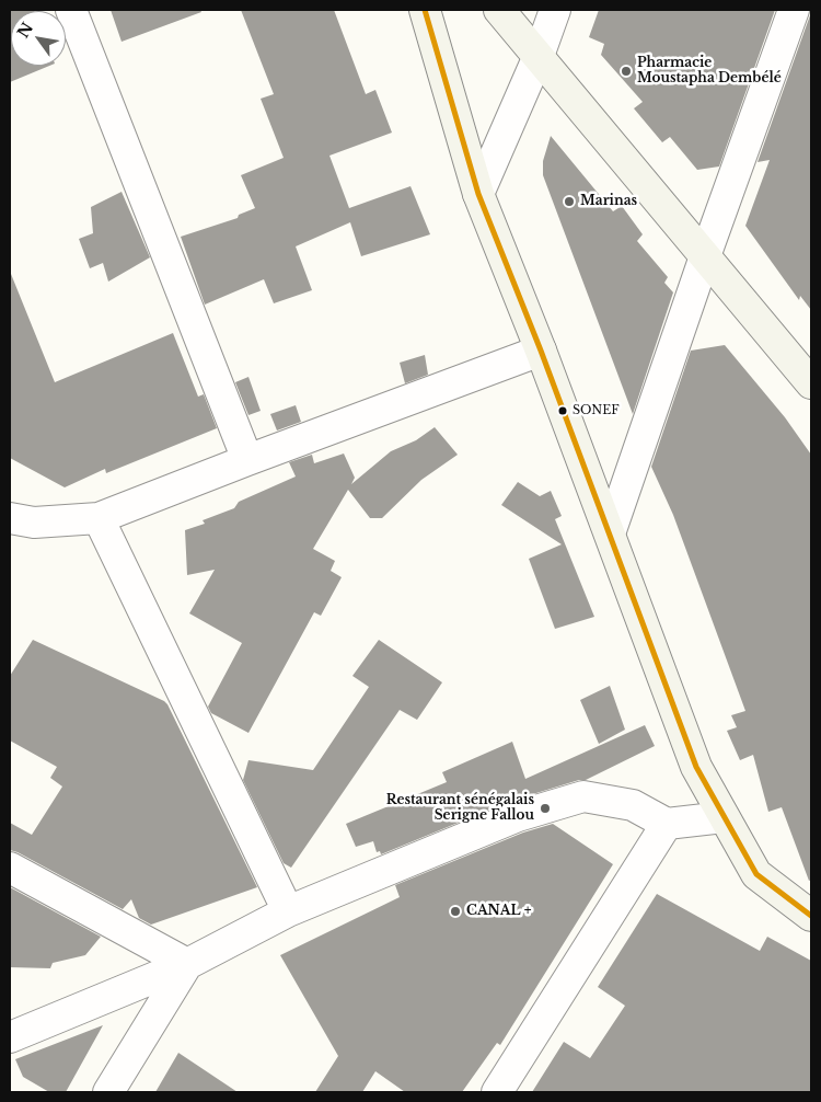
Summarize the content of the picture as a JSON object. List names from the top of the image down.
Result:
{
  "places": [
    "Pharmacie Moustapha Dembélé",
    "Marinas",
    "SONEF",
    "Restaurant sénégalais Serigne Fallou",
    "CANAL +"
  ],
  "north": "top left"
}
